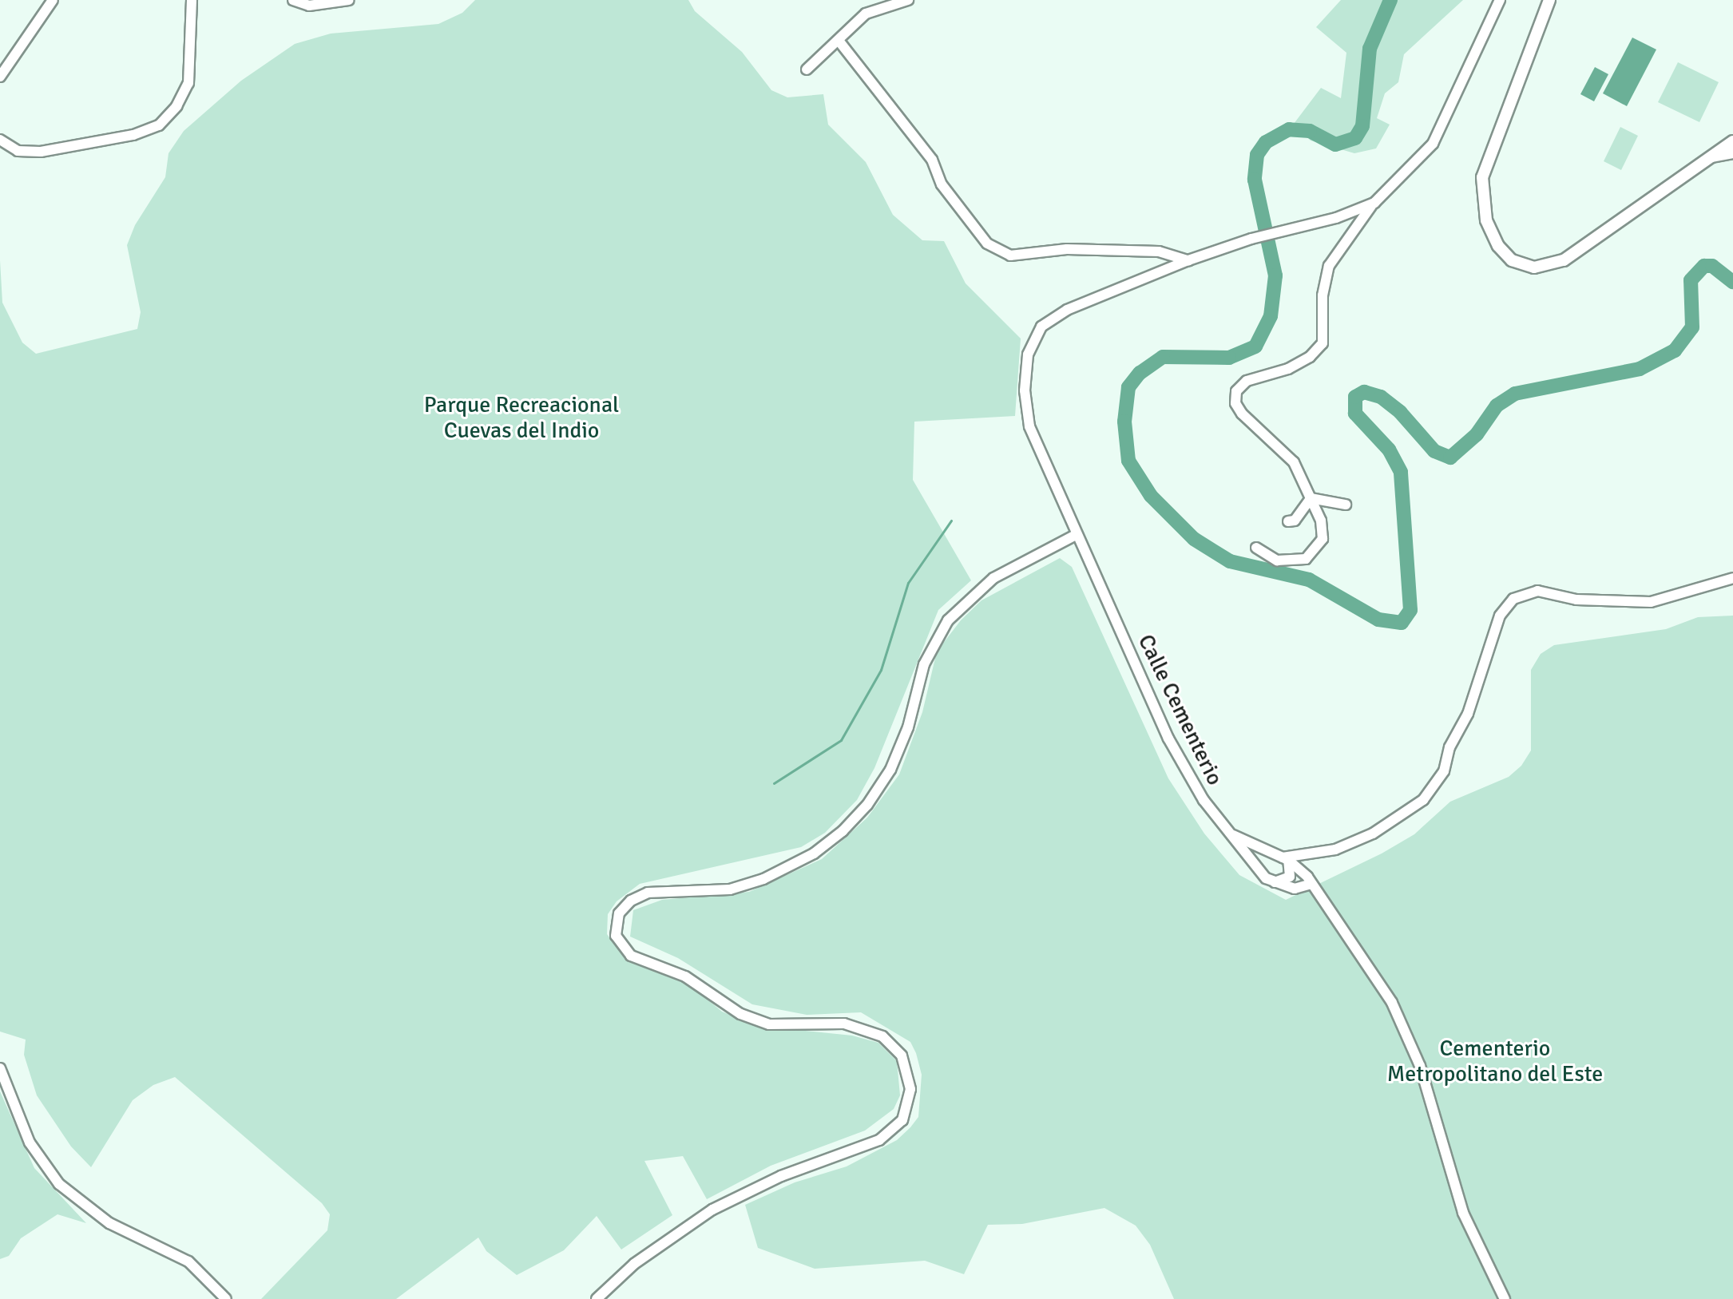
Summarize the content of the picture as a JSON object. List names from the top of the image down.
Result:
{
  "streets": {
    "street": ["Calle Cementerio"]
  },
  "parks": ["Parque Recreacional Cuevas del Indio", "Cementerio Metropolitano del Este"]
}
